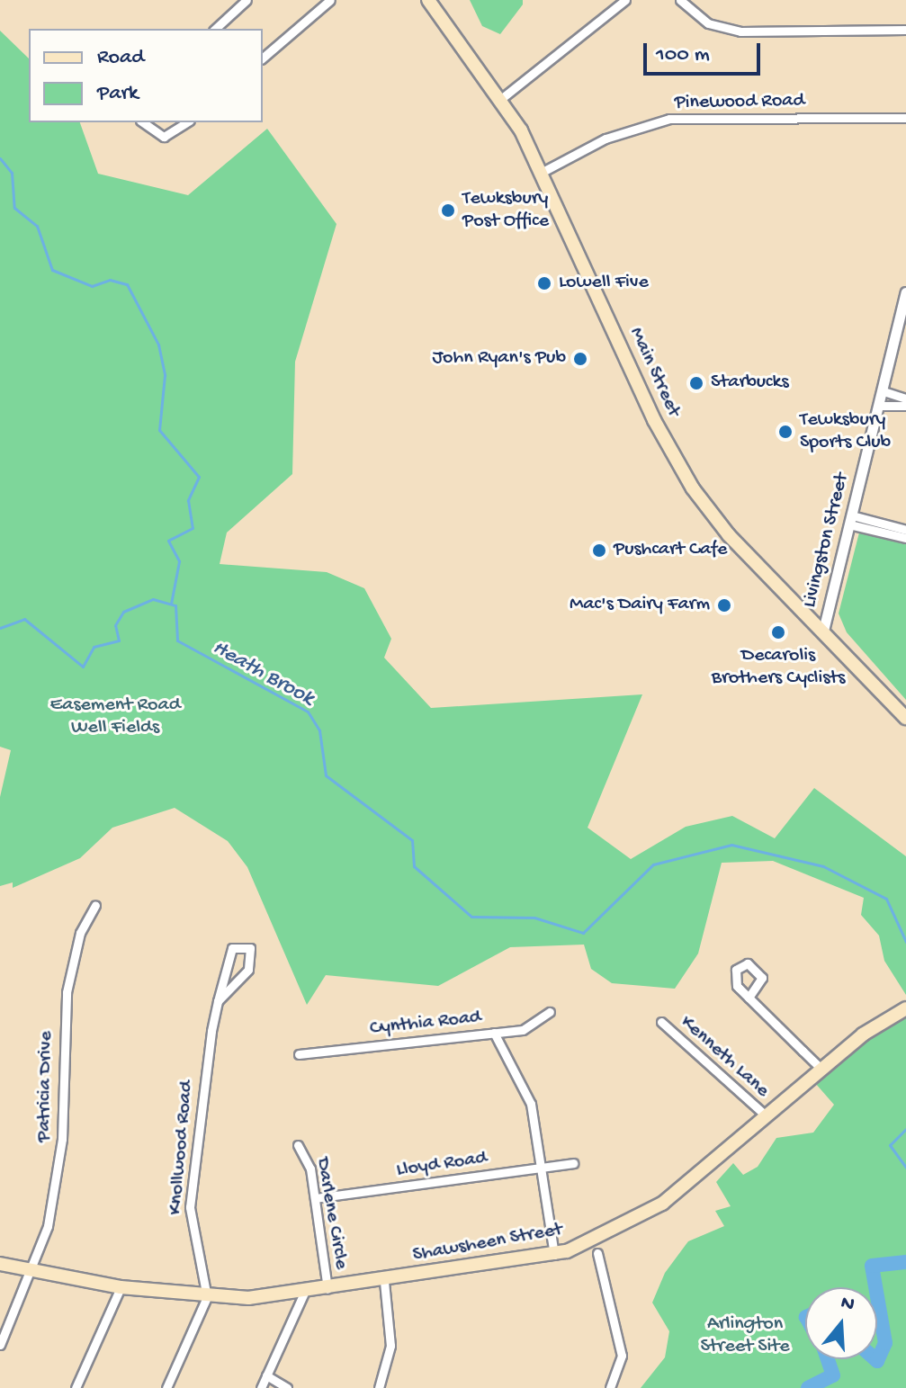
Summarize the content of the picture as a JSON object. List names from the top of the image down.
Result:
{
  "streets": {
    "main road": ["Main Street", "Shawsheen Street"],
    "street": [
      "Pinewood Road",
      "Livingston Street",
      "Cynthia Road",
      "Kenneth Lane",
      "Patricia Drive",
      "Knollwood Road",
      "Lloyd Road",
      "Darlene Circle"
    ]
  },
  "crossings": [
    ["Pinewood Road", "Main Street"],
    ["Main Street", "Livingston Street"],
    ["Kenneth Lane", "Shawsheen Street"],
    ["Patricia Drive", "Shawsheen Street"],
    ["Knollwood Road", "Shawsheen Street"],
    ["Lloyd Road", "Darlene Circle"],
    ["Darlene Circle", "Shawsheen Street"]
  ],
  "water": ["Heath Brook"],
  "parks": ["Easement Road Well Fields", "Arlington Street Site"],
  "places": [
    "Tewksbury Post Office",
    "Lowell Five",
    "John Ryan's Pub",
    "Starbucks",
    "Tewksbury Sports Club",
    "Pushcart Cafe",
    "Mac's Dairy Farm",
    "Decarolis Brothers Cyclists"
  ],
  "legend": ["Road", "Park"],
  "scale_bar": "100 m",
  "north": "top"
}
